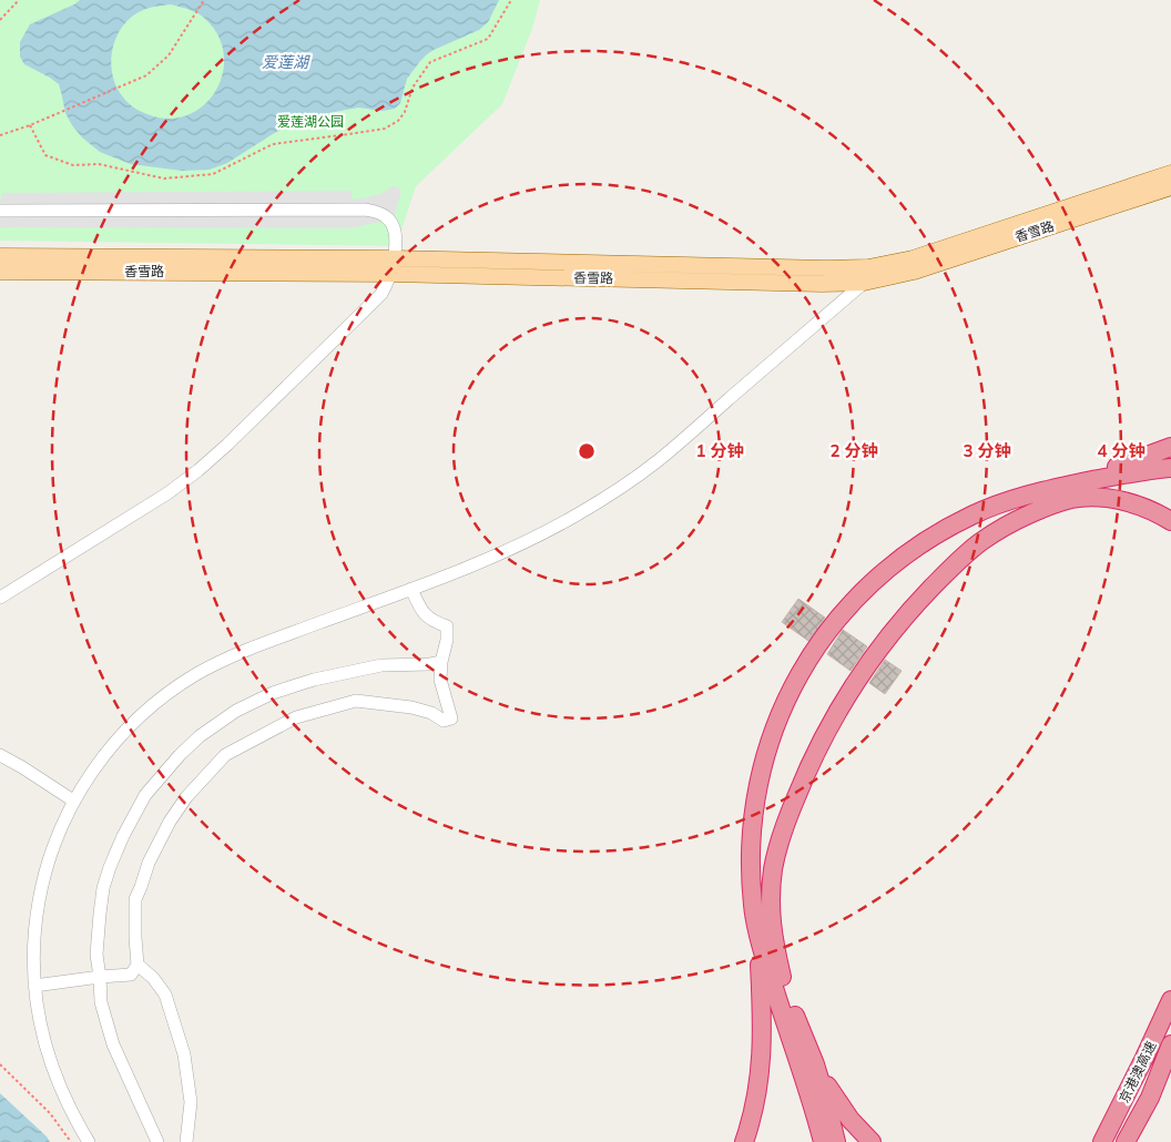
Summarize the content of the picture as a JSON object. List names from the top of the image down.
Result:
{
  "streets": {
    "highway": ["京港澳高速"],
    "main road": ["香雪路"]
  },
  "water": ["爱莲湖"],
  "parks": ["爱莲湖公园"],
  "rings": [
    "1 分钟",
    "2 分钟",
    "3 分钟",
    "4 分钟"
  ]
}
